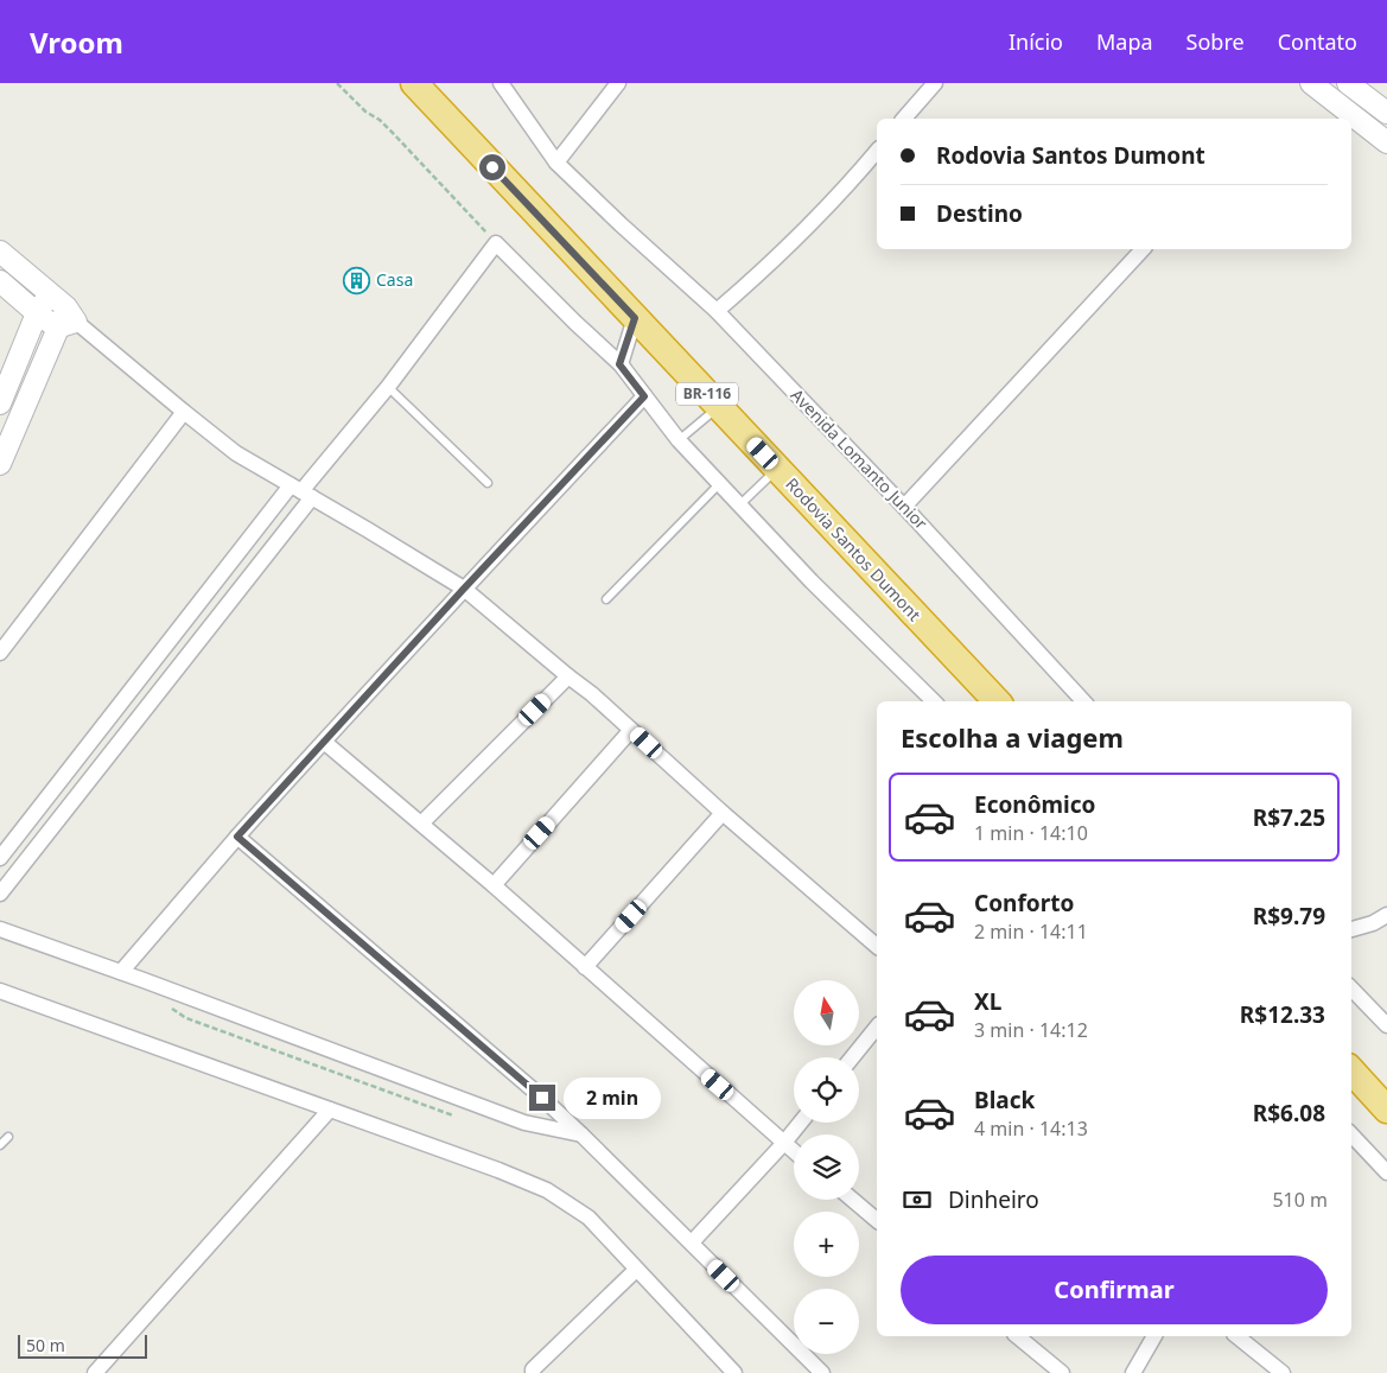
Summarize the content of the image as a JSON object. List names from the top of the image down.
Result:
{
  "streets": {
    "highway": ["BR-116", "Rodovia Santos Dumont"],
    "street": ["Avenida Lomanto Junior"]
  },
  "places": {
    "building": ["Casa"]
  },
  "scale_bar": "50 m",
  "north": "top",
  "page": {
    "header": "Vroom",
    "nav": [
      "Início",
      "Mapa",
      "Sobre",
      "Contato"
    ],
    "banner": ["Rodovia Santos Dumont", "Destino"],
    "heading": "Escolha a viagem",
    "list": [
      {
        "name": "Econômico",
        "note": "1 min · 14:10",
        "value": "R$7.25"
      },
      {
        "name": "Conforto",
        "note": "2 min · 14:11",
        "value": "R$9.79"
      },
      {
        "name": "XL",
        "note": "3 min · 14:12",
        "value": "R$12.33"
      },
      {
        "name": "Black",
        "note": "4 min · 14:13",
        "value": "R$6.08"
      }
    ],
    "map_buttons": ["+", "−"],
    "bubble": "2 min",
    "pay": ["Dinheiro", "510 m"],
    "buttons": "Confirmar",
    "scale": "50 m"
  }
}
